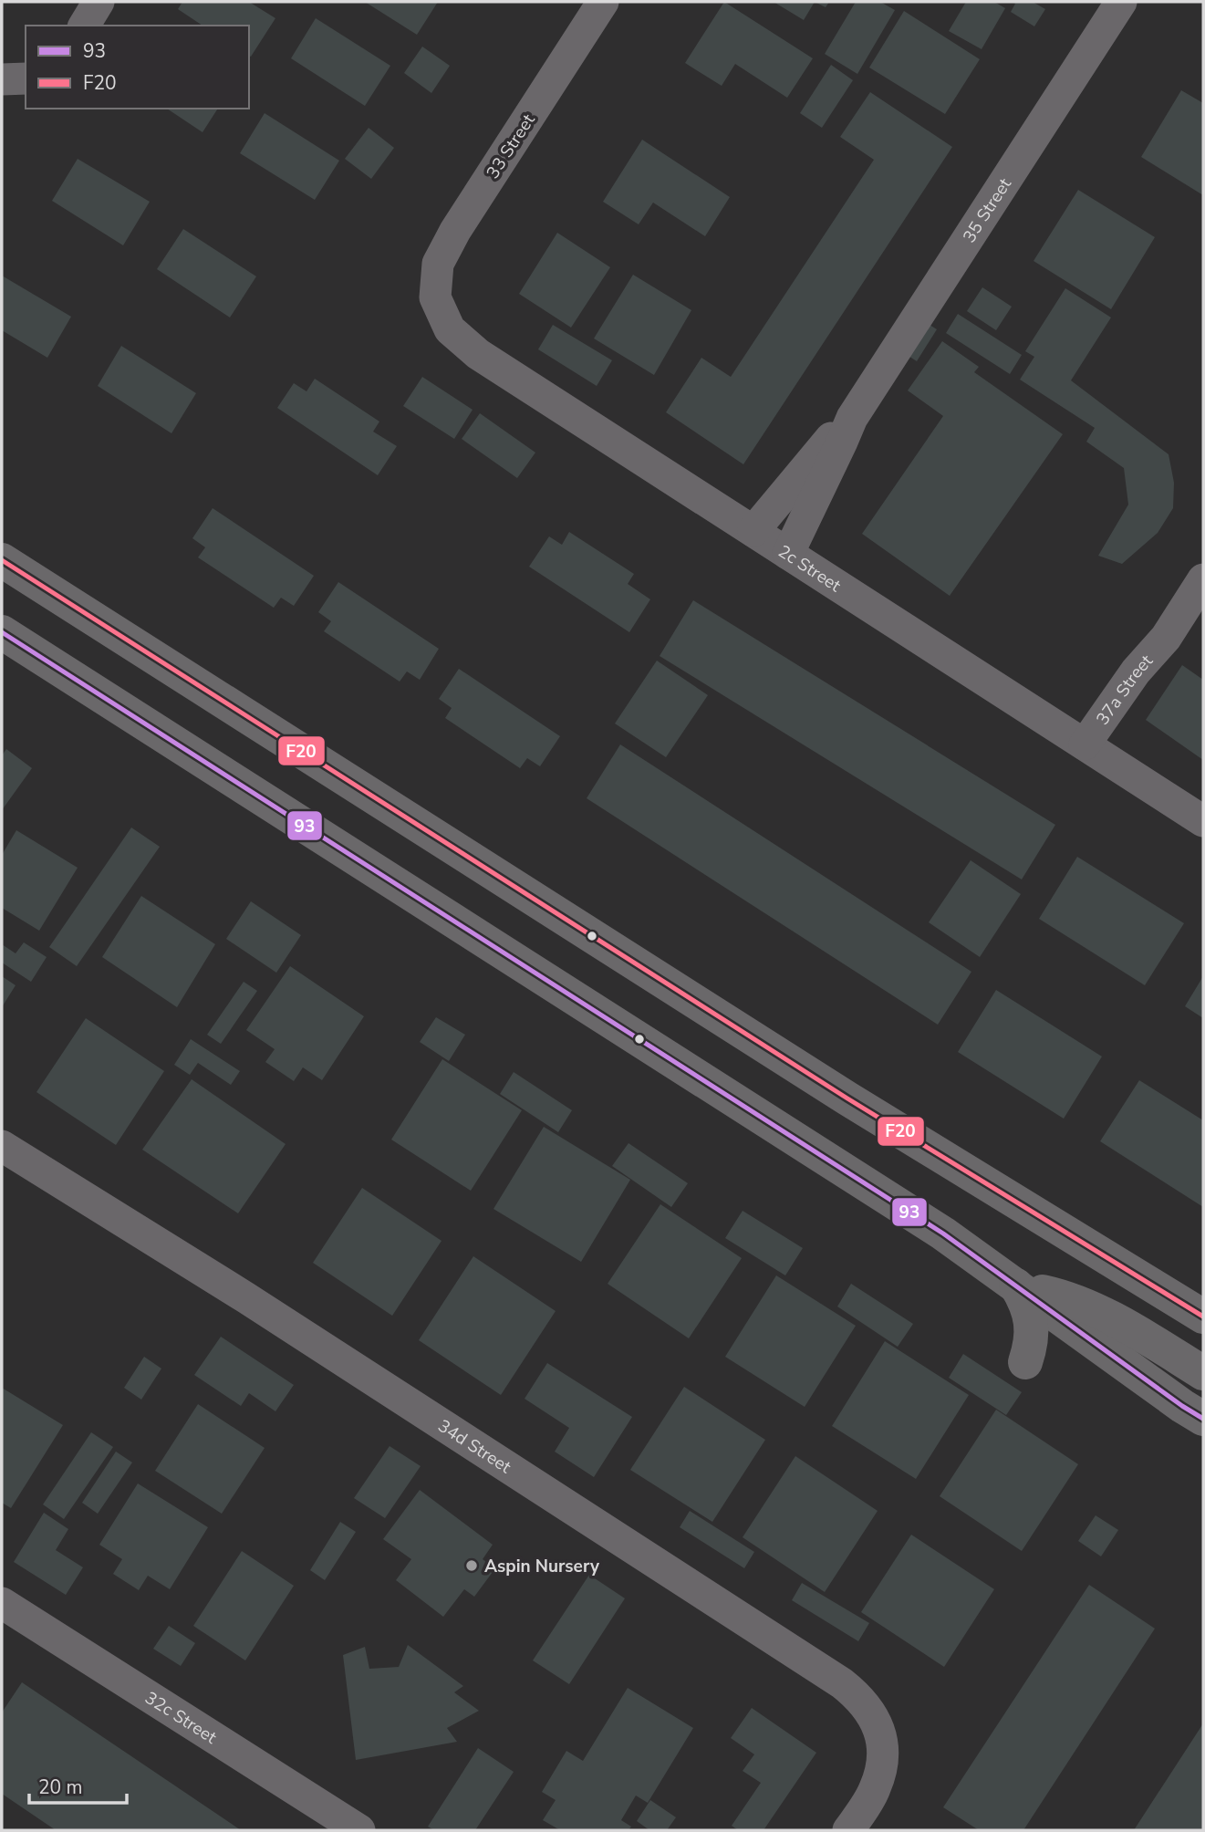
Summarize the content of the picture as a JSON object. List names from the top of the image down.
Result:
{
  "streets": {
    "street": [
      "33 Street",
      "35 Street",
      "2c Street",
      "37a Street",
      "34d Street",
      "32c Street"
    ]
  },
  "crossings": [
    ["33 Street", "2c Street"],
    ["35 Street", "2c Street"],
    ["2c Street", "37a Street"]
  ],
  "places": ["Aspin Nursery"],
  "lines": ["transit line F20", "transit line 93"],
  "legend": ["93", "F20"],
  "scale_bar": "20 m"
}
